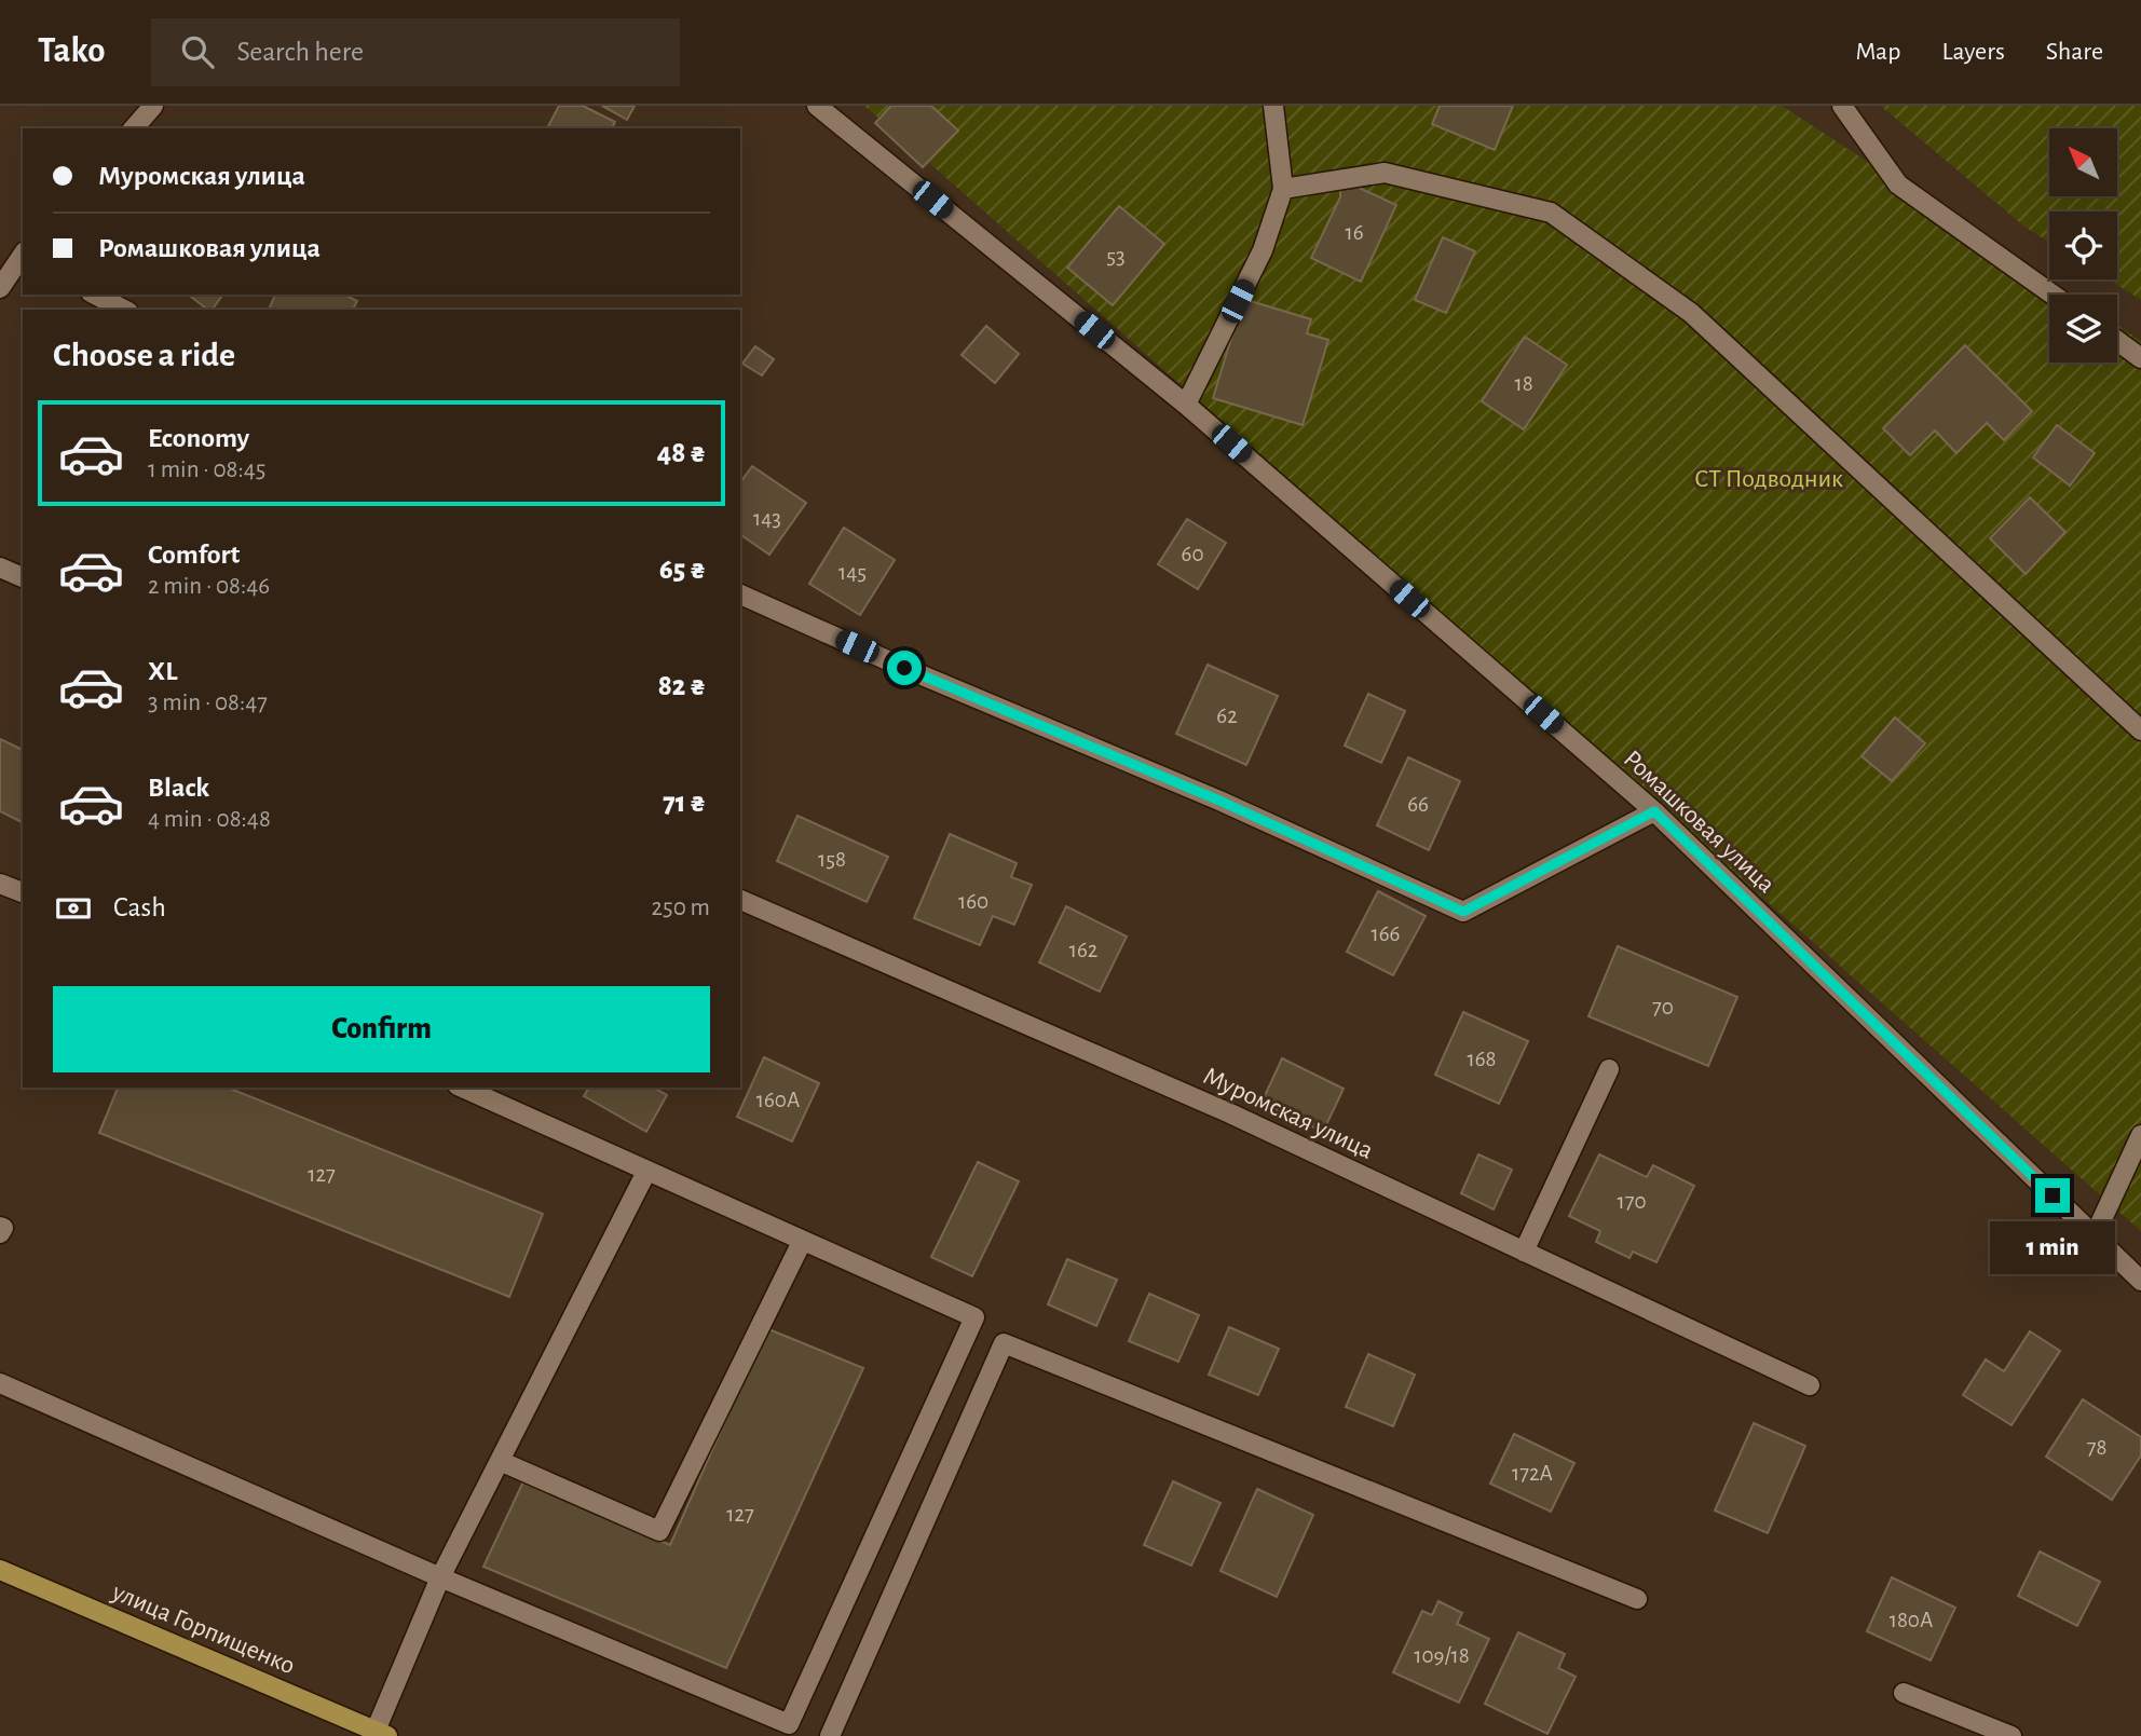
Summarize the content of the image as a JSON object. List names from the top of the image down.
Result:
{
  "streets": {
    "main road": ["улица Горпищенко"],
    "street": ["Ромашковая улица", "Муромская улица"]
  },
  "parks": ["СТ Подводник"],
  "house_numbers": [
    "16",
    "53",
    "18",
    "143",
    "60",
    "145",
    "62",
    "66",
    "158",
    "160",
    "166",
    "162",
    "70",
    "168",
    "160А",
    "127",
    "170",
    "78",
    "172А",
    "127",
    "180А",
    "109/18"
  ],
  "north": "top left",
  "page": {
    "header": "Tako",
    "search": "Search here",
    "nav": ["Map", "Layers", "Share"],
    "banner": ["Муромская улица", "Ромашковая улица"],
    "heading": "Choose a ride",
    "list": [
      {
        "name": "Economy",
        "note": "1 min · 08:45",
        "value": "48 ₴"
      },
      {
        "name": "Comfort",
        "note": "2 min · 08:46",
        "value": "65 ₴"
      },
      {
        "name": "XL",
        "note": "3 min · 08:47",
        "value": "82 ₴"
      },
      {
        "name": "Black",
        "note": "4 min · 08:48",
        "value": "71 ₴"
      }
    ],
    "pay": ["Cash", "250 m"],
    "buttons": "Confirm",
    "bubble": "1 min"
  }
}
